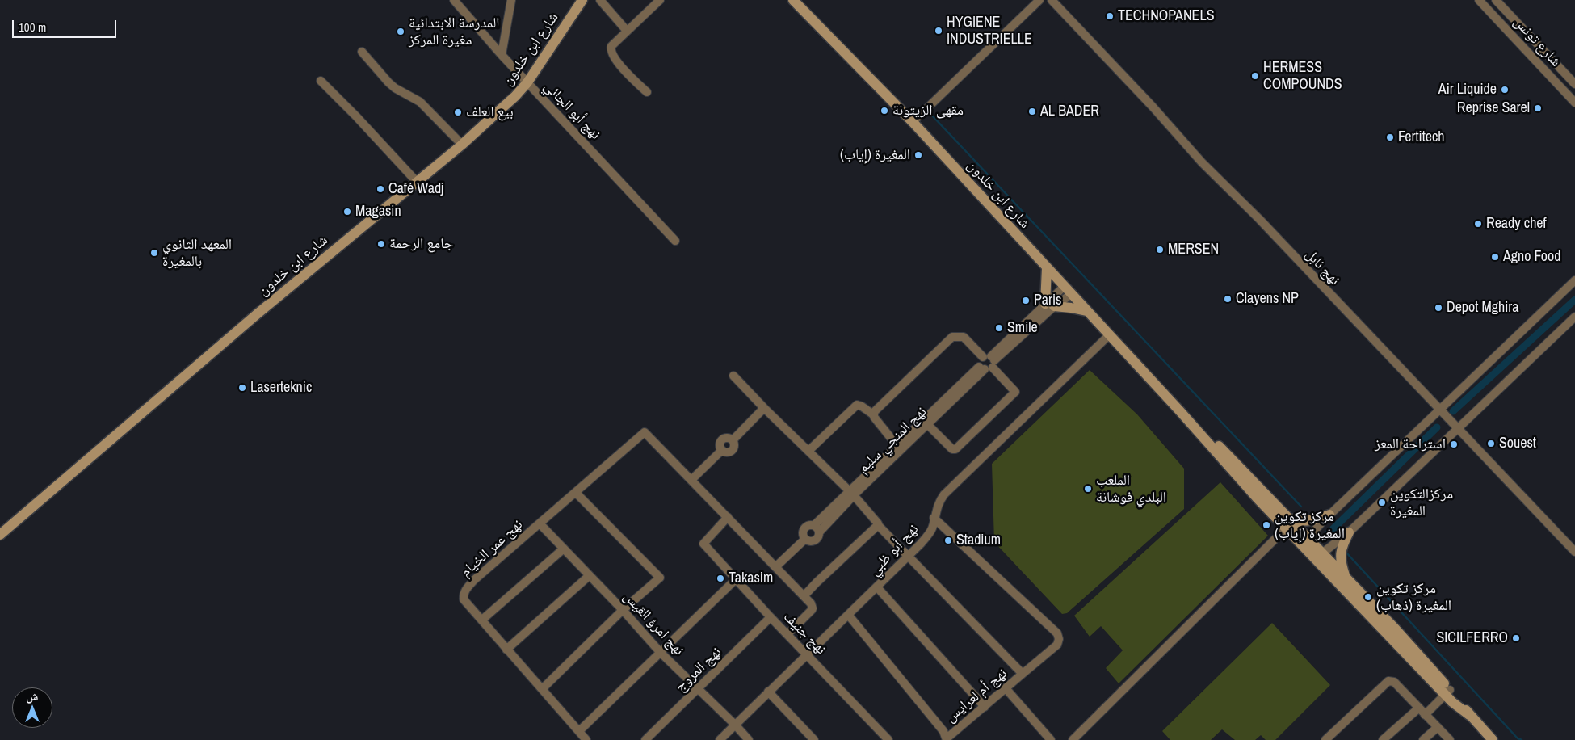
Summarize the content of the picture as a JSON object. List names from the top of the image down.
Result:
{
  "streets": {
    "street": [
      "شارع تونس",
      "شارع ابن خلدون",
      "نهج أبو الجائي",
      "نهج نابل",
      "نهج المنجي سليم",
      "نهج عمر الخيام",
      "نهج أبو ظبي",
      "نهج امرؤ القيس",
      "نهج جنيف",
      "نهج المروج",
      "نهج أم لعرايس"
    ]
  },
  "crossings": [
    ["شارع ابن خلدون", "نهج أبو الجائي"],
    ["شارع ابن خلدون", "نهج المنجي سليم"],
    ["شارع ابن خلدون", "نهج أبو ظبي"],
    ["نهج عمر الخيام", "نهج امرؤ القيس"],
    ["نهج أبو ظبي", "نهج امرؤ القيس"],
    ["نهج أبو ظبي", "نهج جنيف"],
    ["نهج أبو ظبي", "نهج أم لعرايس"],
    ["نهج امرؤ القيس", "نهج المروج"],
    ["نهج جنيف", "نهج المروج"]
  ],
  "places": [
    "TECHNOPANELS",
    "HYGIENE INDUSTRIELLE",
    "المدرسة الابتدائية مغيرة المركز",
    "HERMESS COMPOUNDS",
    "Air Liquide",
    "Reprise Sarel",
    "مقهى الزيتونة",
    "AL BADER",
    "بيع العلف",
    "Fertitech",
    "المغيرة (إياب)",
    "Café Wadj",
    "Magasin",
    "Ready chef",
    "جامع الرحمة",
    "MERSEN",
    "المعهد الثانوي بالمغيرة",
    "Agno Food",
    "Clayens NP",
    "Paris",
    "Depot Mghira",
    "Smile",
    "Laserteknic",
    "Souest",
    "استراحة المعز",
    "الملعب البلدي فوشانة",
    "مركزالتكوين المغيرة",
    "مركز تكوين المغيرة (إياب)",
    "Stadium",
    "Takasim",
    "مركز تكوين المغيرة (ذهاب)",
    "SICILFERRO"
  ],
  "scale_bar": "100 m",
  "north": "top"
}
